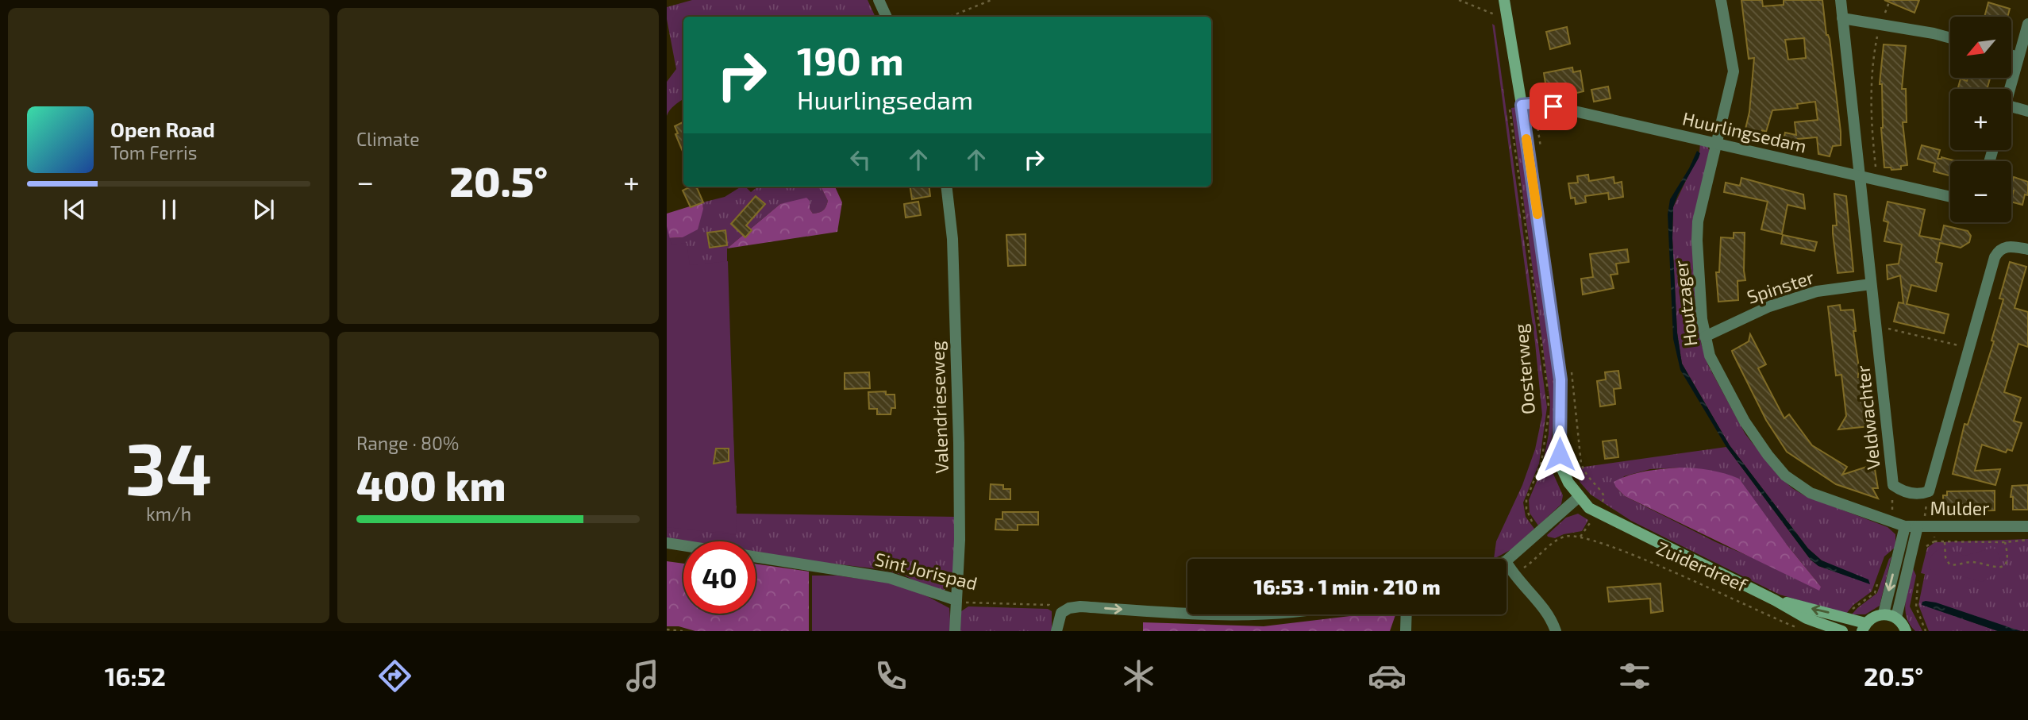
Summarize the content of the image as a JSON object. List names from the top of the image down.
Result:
{
  "streets": {
    "street": [
      "Huurlingsedam",
      "Spinster",
      "Houtzager",
      "Oosterweg",
      "Valendrieseweg",
      "Veldwachter",
      "Mulder",
      "Zuiderdreef",
      "Sint Jorispad"
    ]
  },
  "crossings": [
    ["Huurlingsedam", "Houtzager"],
    ["Huurlingsedam", "Oosterweg"],
    ["Huurlingsedam", "Veldwachter"],
    ["Spinster", "Houtzager"],
    ["Spinster", "Veldwachter"],
    ["Houtzager", "Mulder"],
    ["Oosterweg", "Zuiderdreef"],
    ["Valendrieseweg", "Sint Jorispad"]
  ],
  "north": "bottom left",
  "page": {
    "tile": [
      "Climate",
      ["34", "km/h"],
      ["Range · 80%", "400 km"]
    ],
    "map_buttons": ["+", "−"],
    "turn": ["190 m", "Huurlingsedam"],
    "song": ["Open Road", "Tom Ferris"],
    "heat": ["−", "20.5°", "+"],
    "limit": "40",
    "trip": "16:53 · 1 min · 210 m",
    "tabs": ["16:52", "20.5°"]
  }
}
